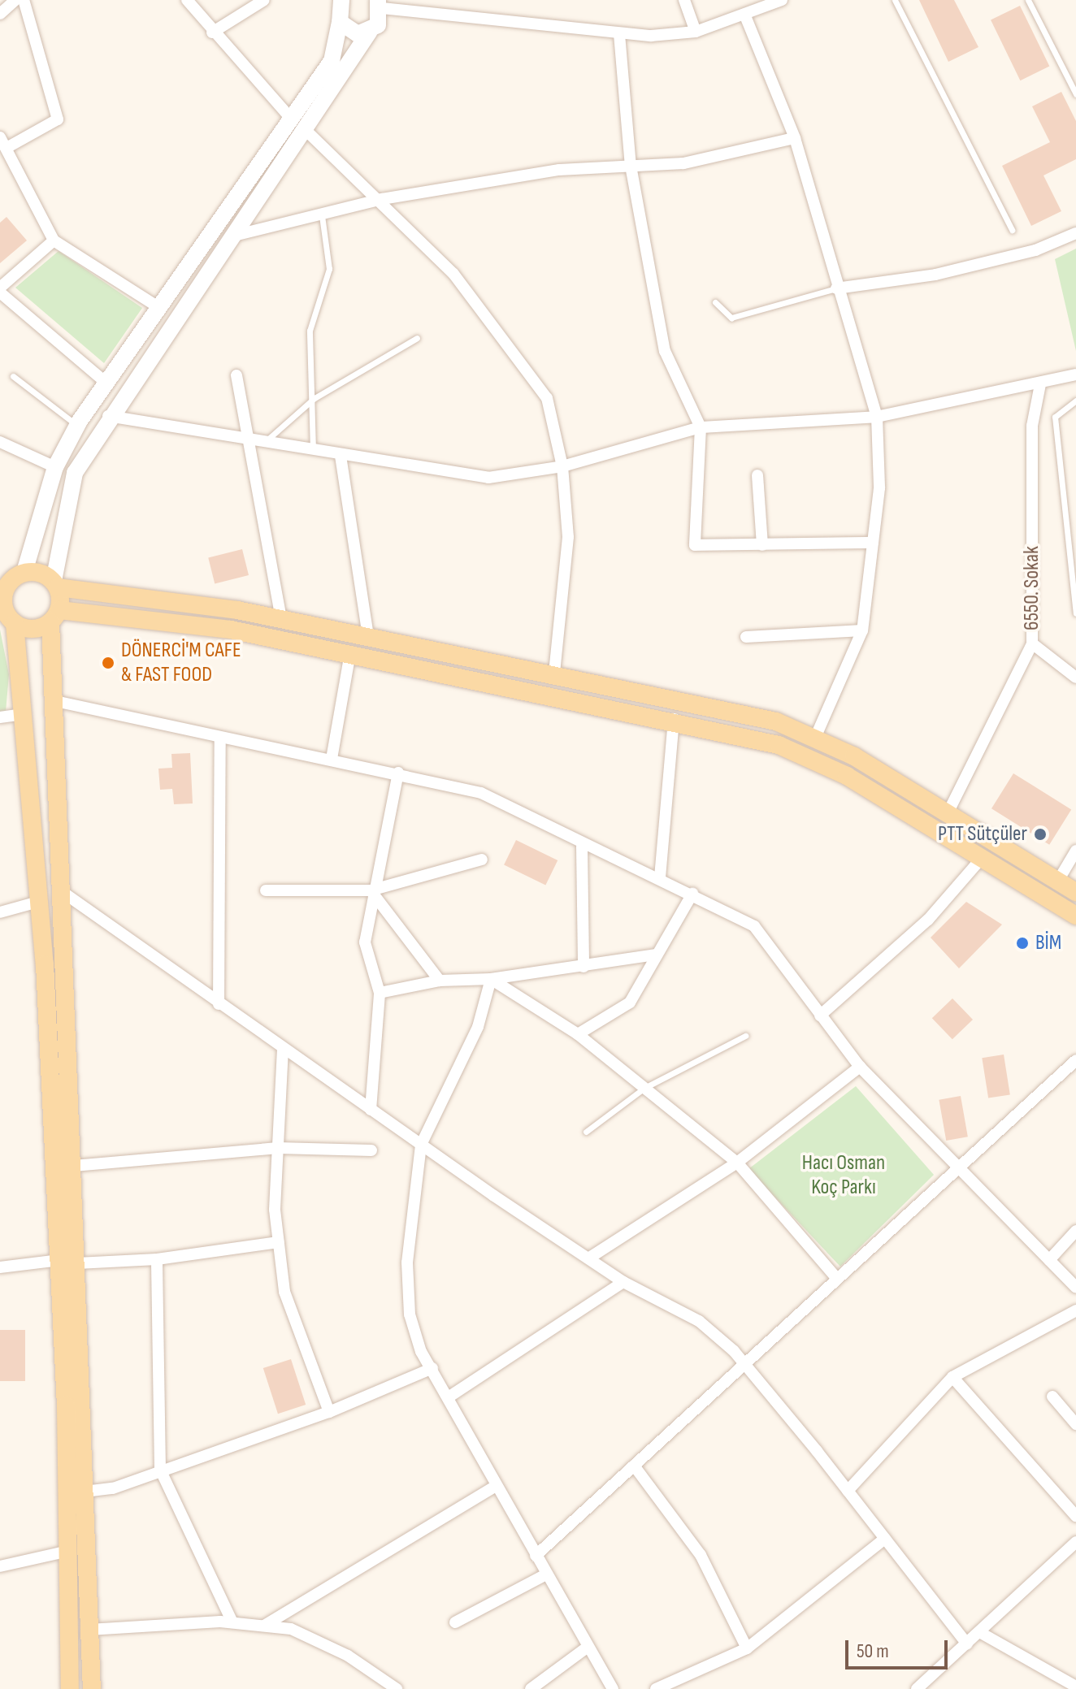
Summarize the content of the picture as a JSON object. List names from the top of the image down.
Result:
{
  "streets": {
    "street": ["6550. Sokak"]
  },
  "parks": ["Hacı Osman Koç Parkı"],
  "places": ["DÖNERCİ'M CAFE & FAST FOOD", "PTT Sütçüler", "BİM"],
  "scale_bar": "50 m"
}
